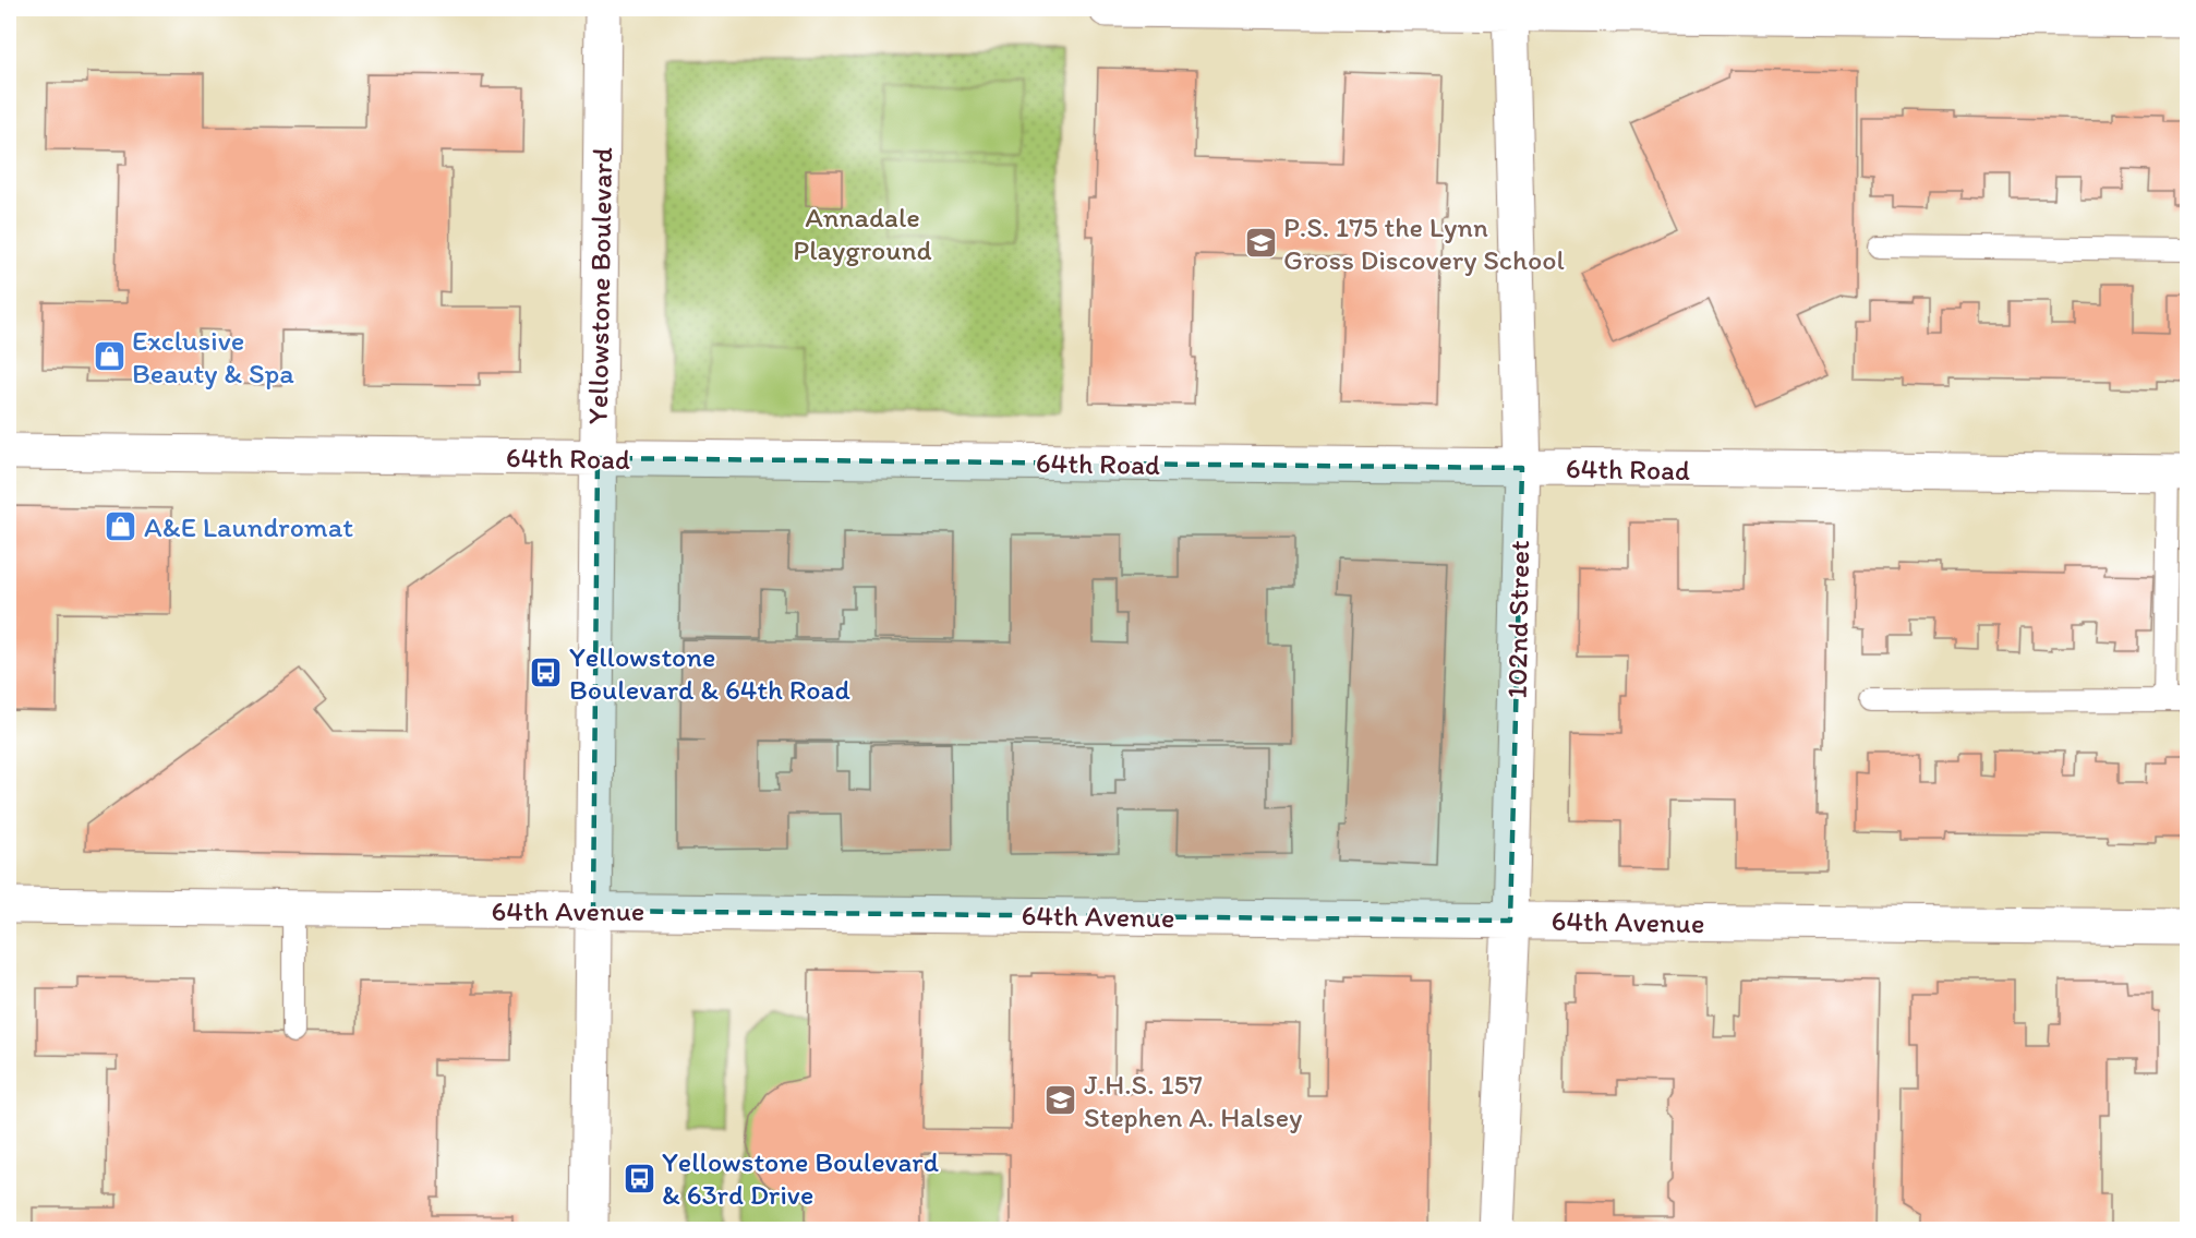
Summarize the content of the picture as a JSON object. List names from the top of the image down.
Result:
{
  "streets": {
    "street": [
      "Yellowstone Boulevard",
      "64th Road",
      "102nd Street",
      "64th Avenue"
    ]
  },
  "crossings": [
    ["Yellowstone Boulevard", "64th Road"],
    ["Yellowstone Boulevard", "64th Avenue"],
    ["64th Road", "102nd Street"],
    ["102nd Street", "64th Avenue"]
  ],
  "parks": ["Annadale Playground"],
  "places": {
    "school or university": ["P.S. 175 the Lynn Gross Discovery School", "J.H.S. 157 Stephen A. Halsey"],
    "shop": ["Exclusive Beauty & Spa", "A&E Laundromat"],
    "bus stop": ["Yellowstone Boulevard & 64th Road", "Yellowstone Boulevard & 63rd Drive"]
  }
}
